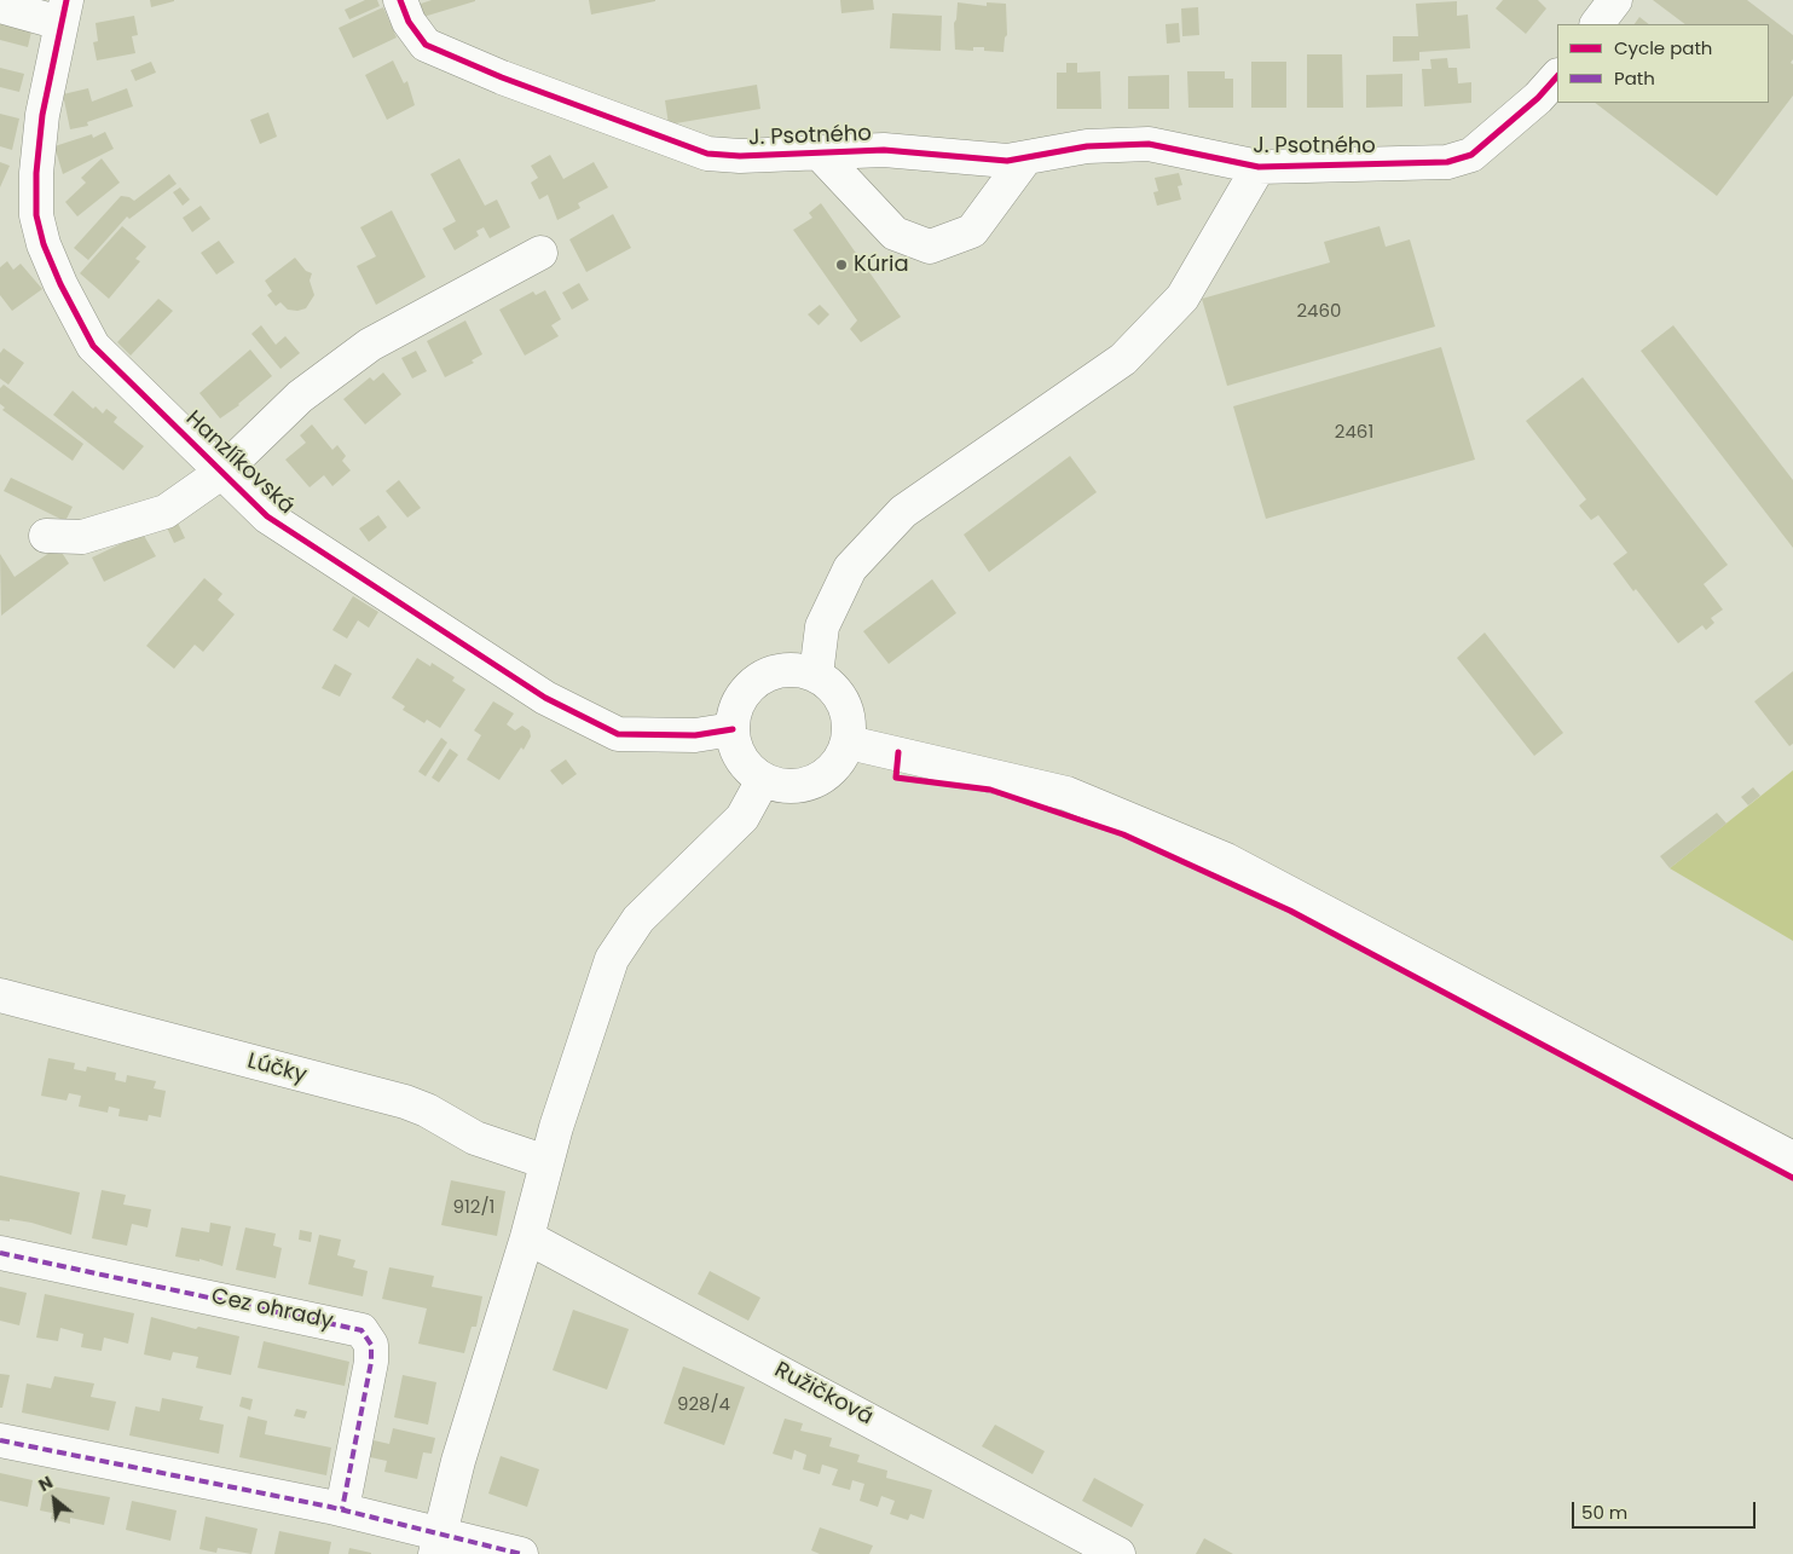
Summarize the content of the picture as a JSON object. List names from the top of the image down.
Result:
{
  "streets": {
    "street": [
      "J. Psotného",
      "Hanzlíkovská",
      "Lúčky",
      "Cez ohrady",
      "Ružičková"
    ]
  },
  "places": ["Kúria"],
  "house_numbers": [
    "2460",
    "2461",
    "912/1",
    "928/4"
  ],
  "legend": ["Cycle path", "Path"],
  "scale_bar": "50 m",
  "north": "top left"
}
